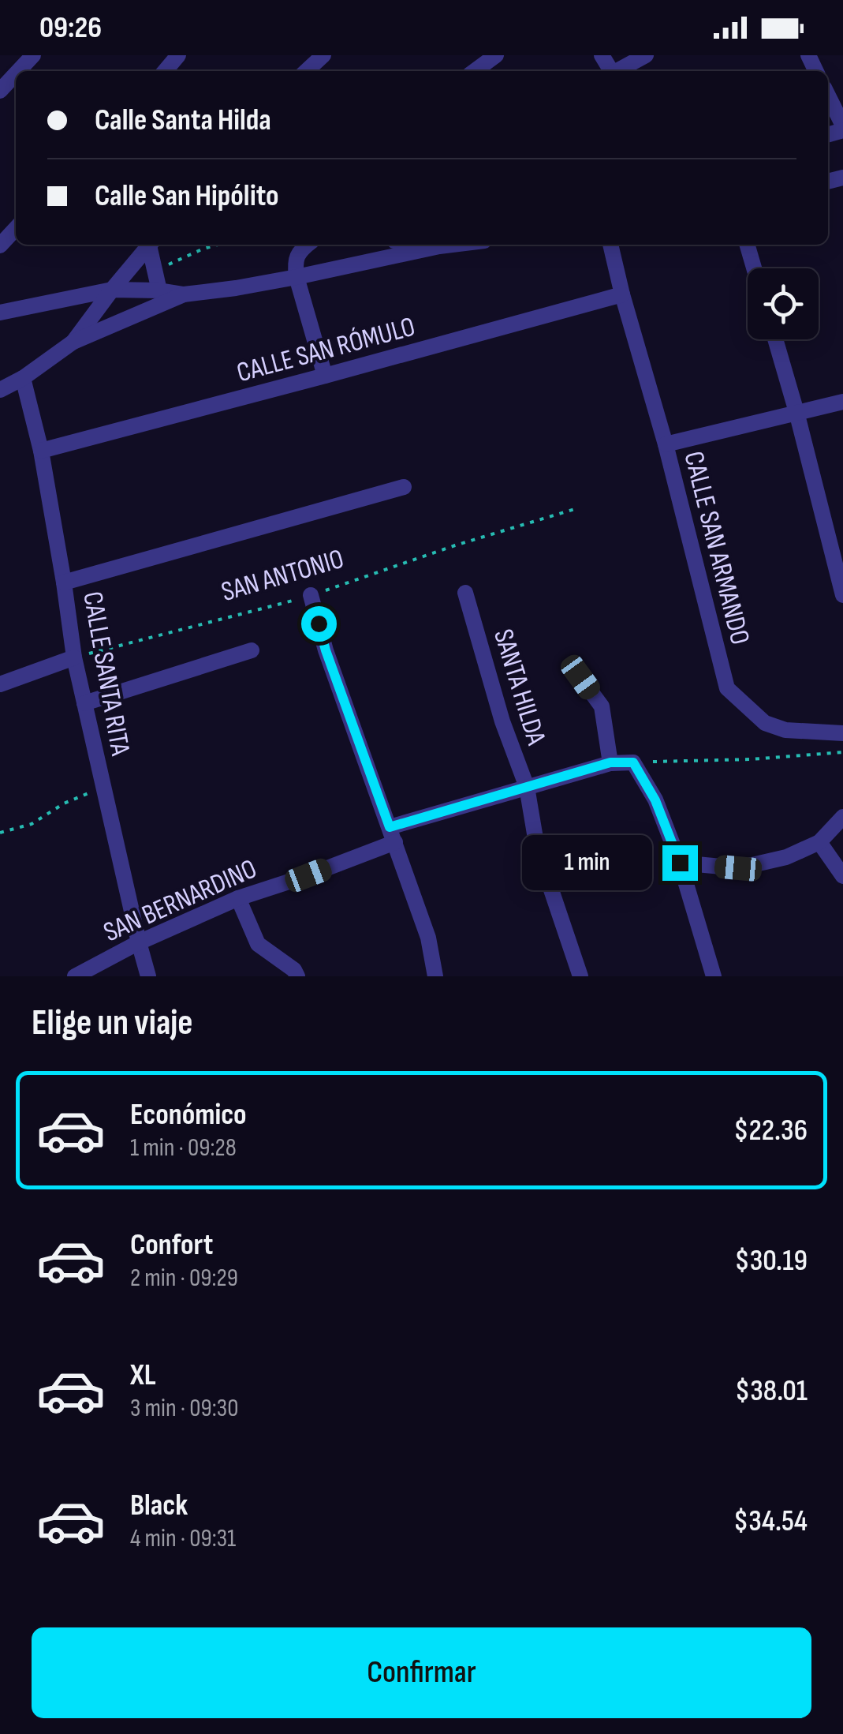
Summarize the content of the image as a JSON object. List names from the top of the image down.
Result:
{
  "streets": {
    "street": [
      "CALLE SAN RÓMULO",
      "CALLE SAN ARMANDO",
      "CALLE SANTA RITA",
      "SANTA HILDA",
      "SAN BERNARDINO"
    ],
    "path": ["SAN ANTONIO"]
  },
  "crossings": [
    ["CALLE SAN RÓMULO", "CALLE SAN ARMANDO"],
    ["CALLE SAN RÓMULO", "CALLE SANTA RITA"],
    ["SAN ANTONIO", "CALLE SANTA RITA"],
    ["CALLE SANTA RITA", "SAN BERNARDINO"],
    ["SANTA HILDA", "SAN BERNARDINO"]
  ],
  "page": {
    "status": "09:26",
    "banner": ["Calle Santa Hilda", "Calle San Hipólito"],
    "bubble": "1 min",
    "heading": "Elige un viaje",
    "list": [
      {
        "name": "Económico",
        "note": "1 min · 09:28",
        "value": "$22.36"
      },
      {
        "name": "Confort",
        "note": "2 min · 09:29",
        "value": "$30.19"
      },
      {
        "name": "XL",
        "note": "3 min · 09:30",
        "value": "$38.01"
      },
      {
        "name": "Black",
        "note": "4 min · 09:31",
        "value": "$34.54"
      }
    ],
    "buttons": "Confirmar"
  }
}
